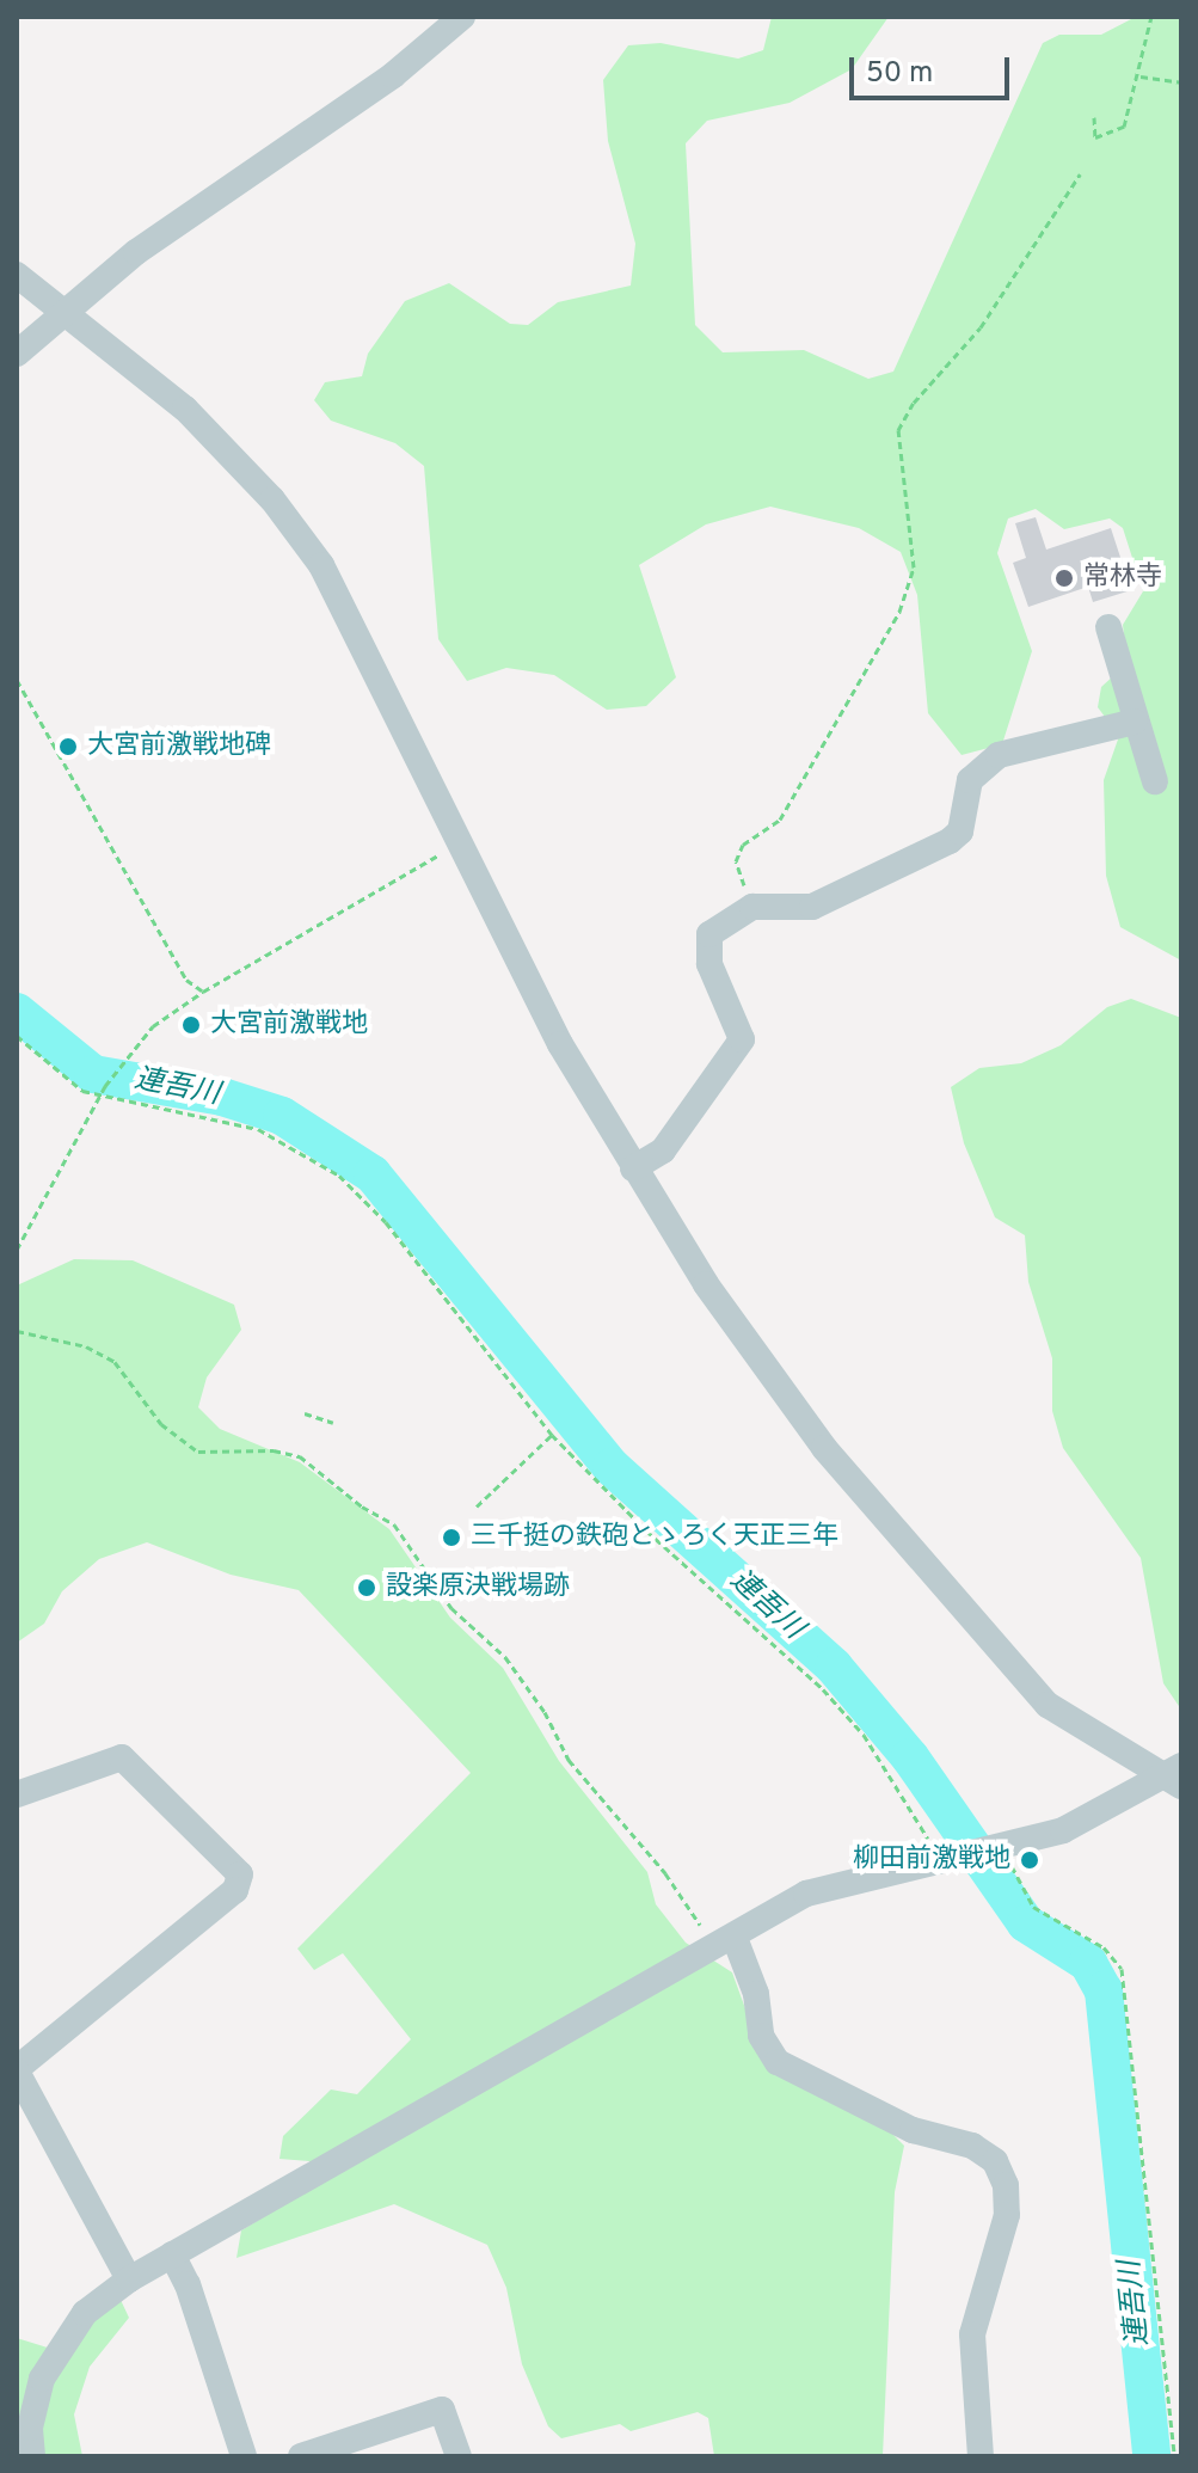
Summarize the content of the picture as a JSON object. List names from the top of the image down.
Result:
{
  "water": ["連吾川"],
  "places": [
    "常林寺",
    "大宮前激戦地碑",
    "大宮前激戦地",
    "三千挺の鉄砲とゝろく天正三年",
    "設楽原決戦場跡",
    "柳田前激戦地"
  ],
  "scale_bar": "50 m"
}
